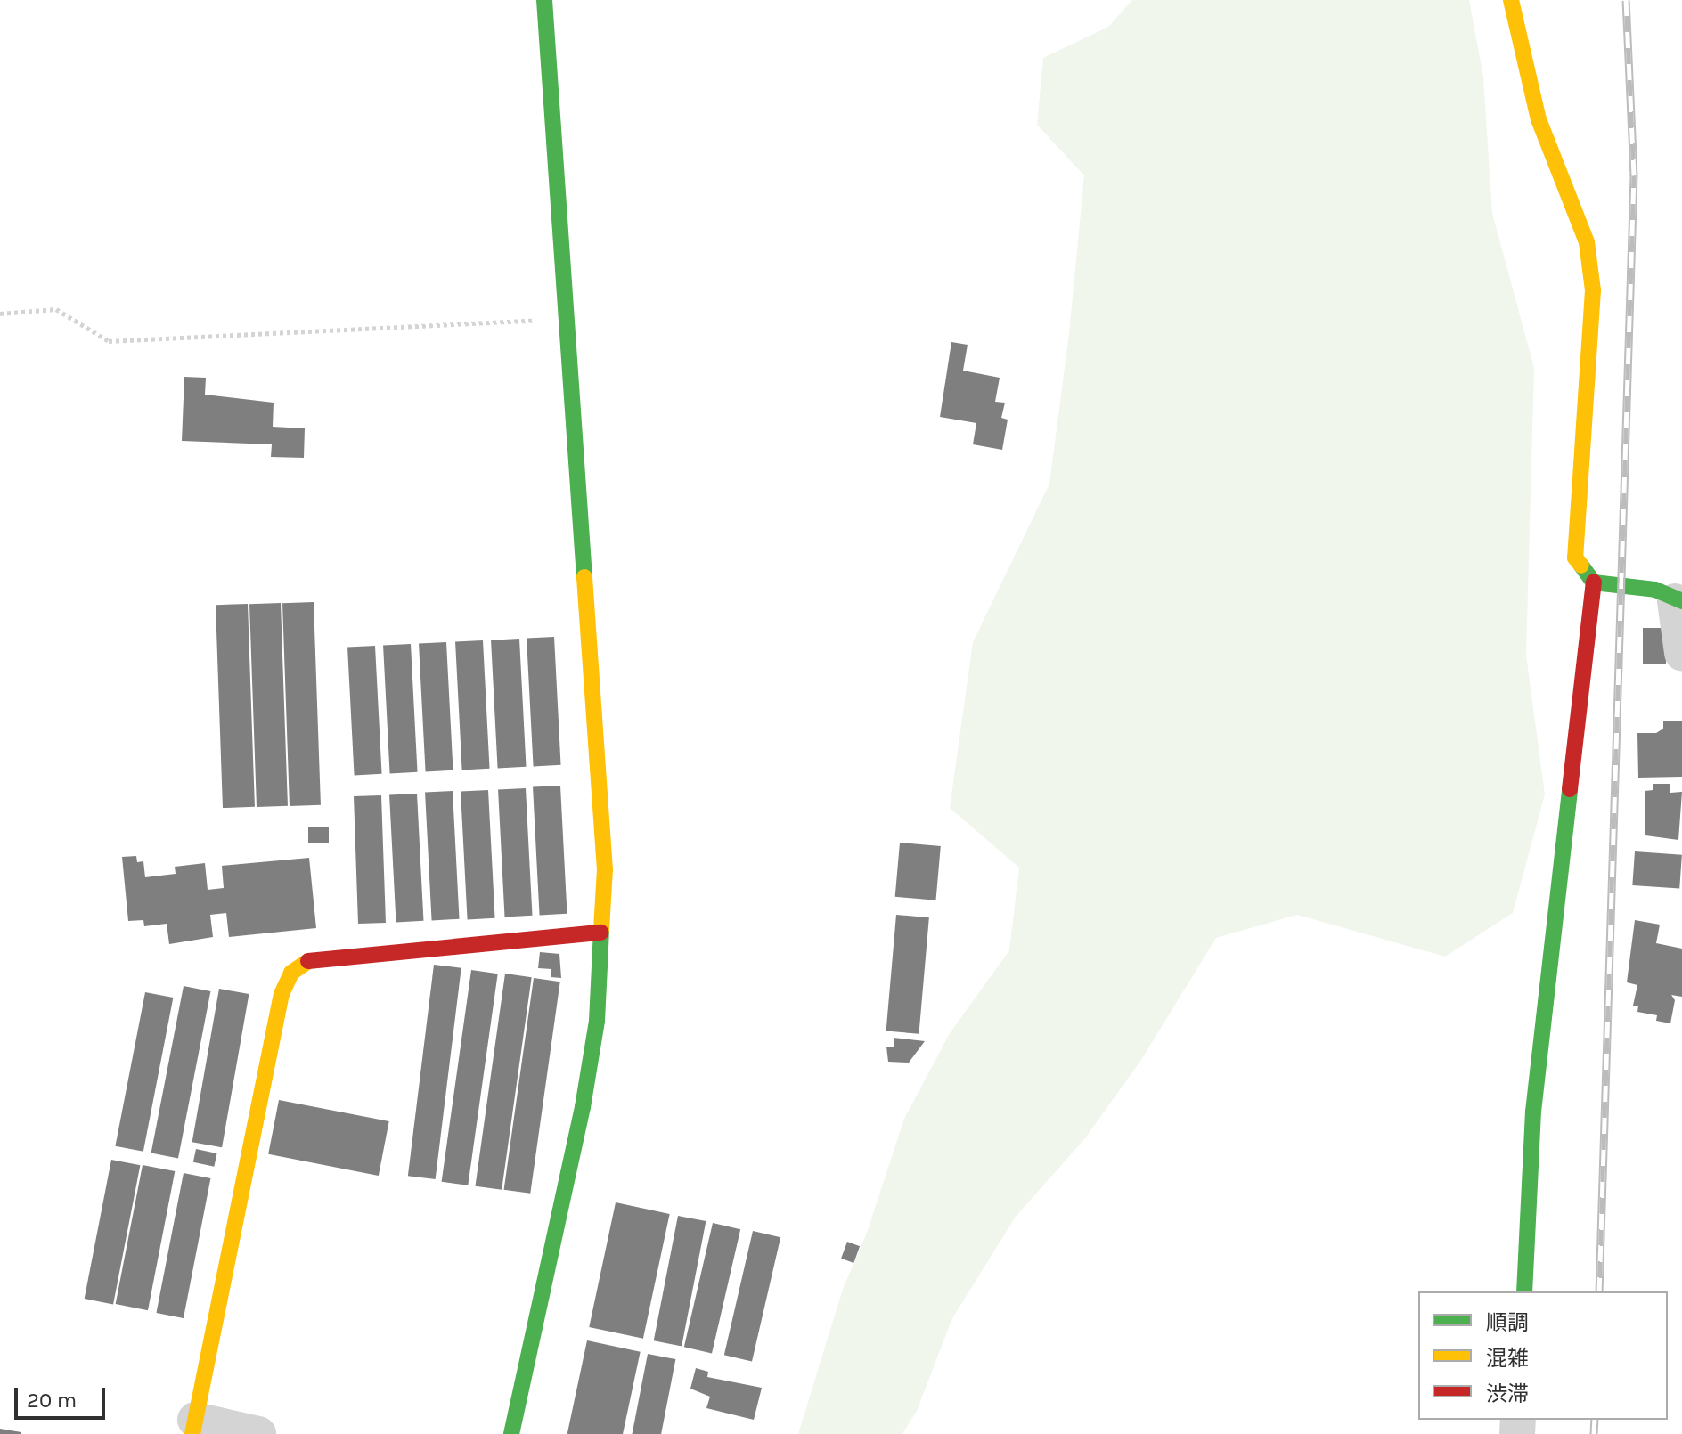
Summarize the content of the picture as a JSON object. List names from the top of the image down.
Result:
{
  "legend": ["順調", "混雑", "渋滞"],
  "scale_bar": "20 m"
}
